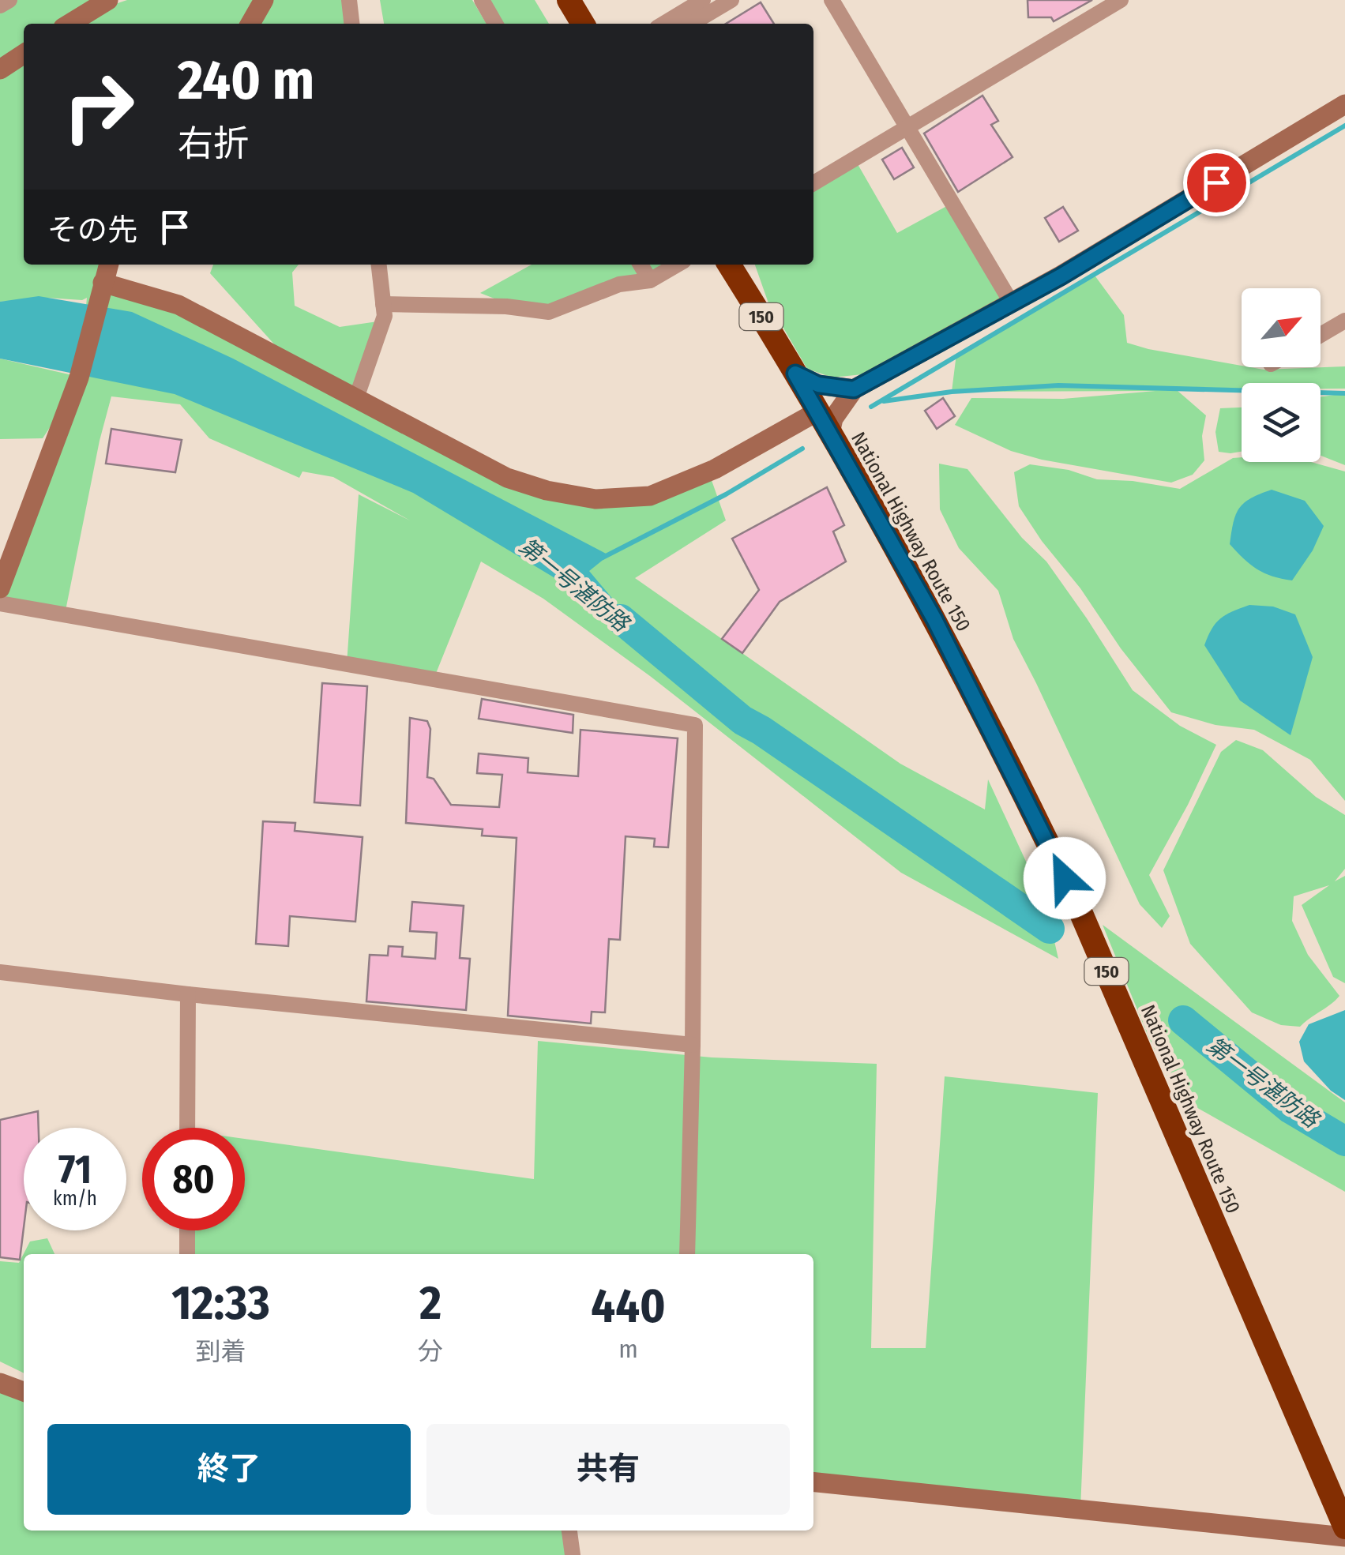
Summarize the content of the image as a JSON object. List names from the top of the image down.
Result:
{
  "streets": {
    "highway": ["150", "National Highway Route 150"]
  },
  "water": ["第一号湛防路"],
  "north": "top right",
  "page": {
    "turn": ["240 m", "右折"],
    "then": "その先",
    "speed": "71 km/h",
    "limit": "80",
    "eta": [
      "12:33",
      "到着",
      "2",
      "分",
      "440",
      "m"
    ],
    "buttons": ["終了", "共有"]
  }
}
